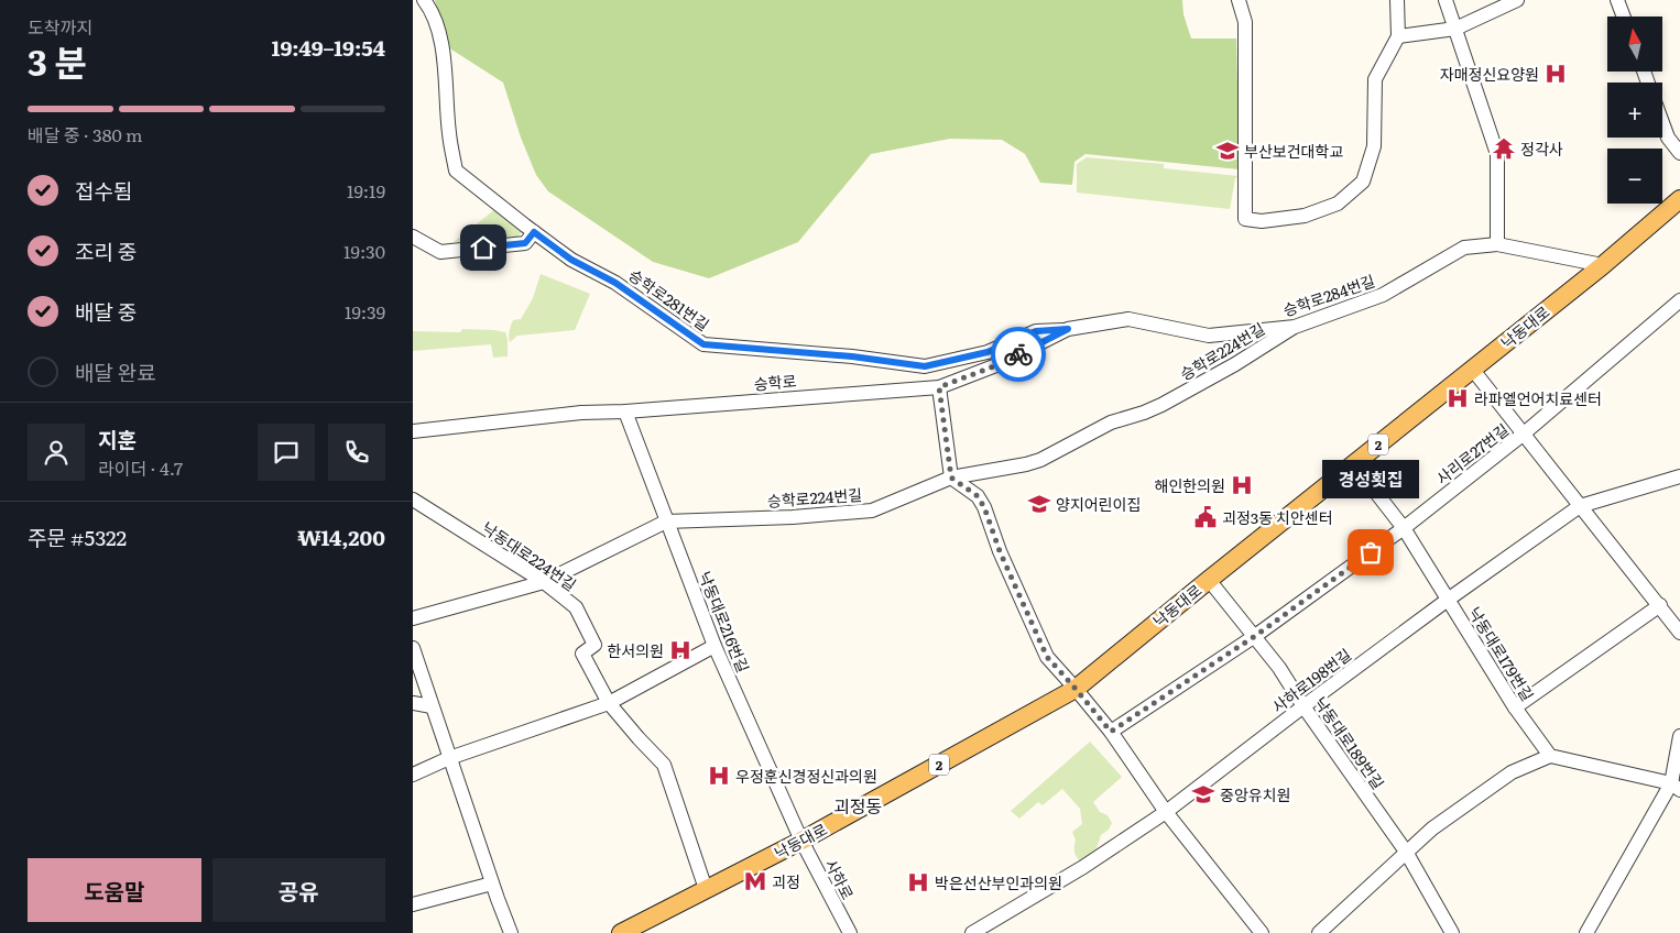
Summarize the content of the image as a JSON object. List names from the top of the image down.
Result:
{
  "streets": {
    "main road": ["낙동대로", "2"],
    "street": [
      "승학로284번길",
      "승학로281번길",
      "승학로224번길",
      "승학로",
      "사리로27번길",
      "낙동대로224번길",
      "낙동대로216번길",
      "낙동대로179번길",
      "사하로198번길",
      "낙동대로189번길",
      "사하로"
    ]
  },
  "crossings": [
    ["승학로284번길", "낙동대로"],
    ["승학로284번길", "승학로224번길"],
    ["승학로284번길", "승학로"],
    ["승학로281번길", "승학로"],
    ["낙동대로", "낙동대로224번길"],
    ["낙동대로", "낙동대로216번길"],
    ["낙동대로", "낙동대로179번길"],
    ["낙동대로", "낙동대로189번길"],
    ["낙동대로", "사하로"],
    ["승학로224번길", "낙동대로224번길"],
    ["승학로224번길", "낙동대로216번길"],
    ["승학로", "낙동대로216번길"],
    ["사리로27번길", "낙동대로179번길"],
    ["사리로27번길", "낙동대로189번길"],
    ["낙동대로216번길", "사하로"],
    ["낙동대로179번길", "사하로198번길"],
    ["사하로198번길", "낙동대로189번길"]
  ],
  "districts": ["괴정동"],
  "places": {
    "hospital": [
      "자매정신요양원",
      "라파엘언어치료센터",
      "해인한의원",
      "한서의원",
      "우정훈신경정신과의원",
      "박은선산부인과의원"
    ],
    "temple": ["정각사"],
    "school or university": ["부산보건대학교", "양지어린이집", "중앙유치원"],
    "public building": ["괴정3동 치안센터"],
    "other": ["경성횟집"],
    "metro station": ["괴정"]
  },
  "north": "top",
  "page": {
    "heading": ["3 분", "도착까지", "19:49–19:54"],
    "panel": [
      "지훈",
      "라이더 · 4.7",
      "주문 #5322",
      "₩14,200"
    ],
    "map_buttons": ["+", "−"],
    "bar": "배달 중 · 380 m",
    "list": [
      ["접수됨", "19:19"],
      ["조리 중", "19:30"],
      ["배달 중", "19:39"],
      "배달 완료"
    ],
    "bubble": "경성횟집",
    "buttons": ["도움말", "공유"]
  }
}
